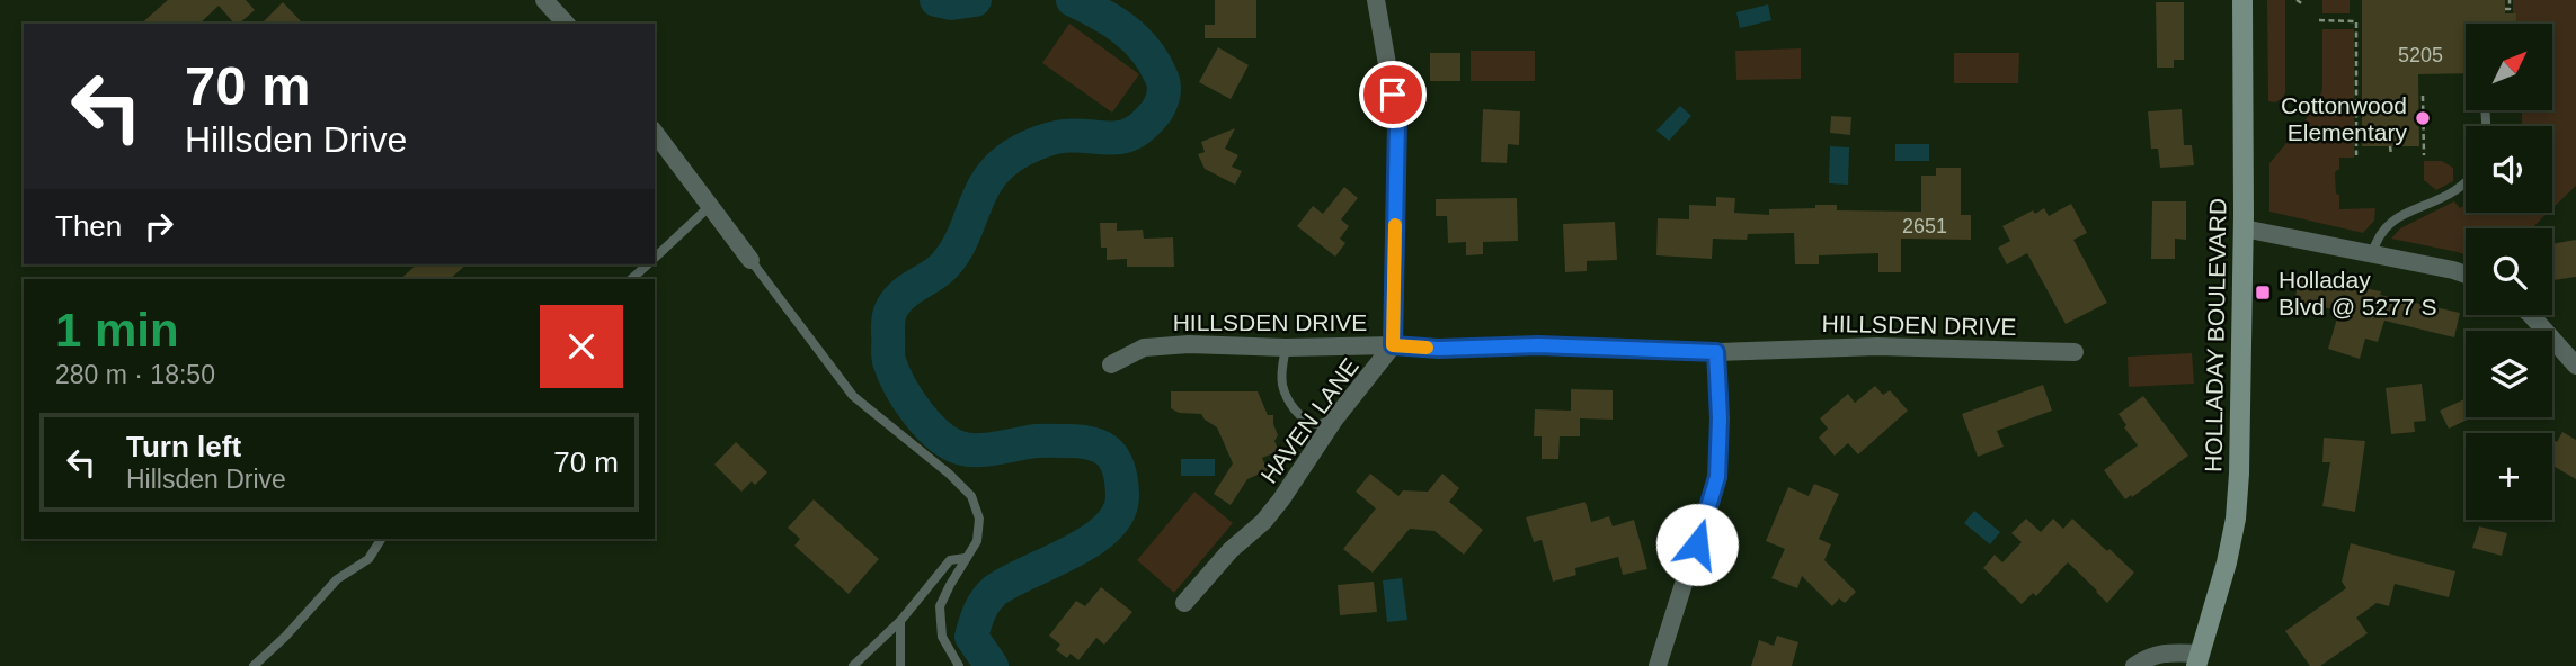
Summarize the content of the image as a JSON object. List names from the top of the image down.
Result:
{
  "streets": {
    "main road": ["HOLLADAY BOULEVARD"],
    "street": ["HILLSDEN DRIVE", "HAVEN LANE"]
  },
  "crossings": [
    ["HILLSDEN DRIVE", "HAVEN LANE"]
  ],
  "places": {
    "other": ["Cottonwood Elementary"],
    "transit": ["Holladay Blvd @ 5277 S"]
  },
  "house_numbers": ["5205", "2651"],
  "north": "top right",
  "page": {
    "map_buttons": "+",
    "turn": ["70 m", "Hillsden Drive"],
    "then": "Then",
    "heading": ["1 min", "280 m · 18:50"],
    "list": [
      {
        "name": "Turn left",
        "note": "Hillsden Drive",
        "value": "70 m"
      }
    ]
  }
}
